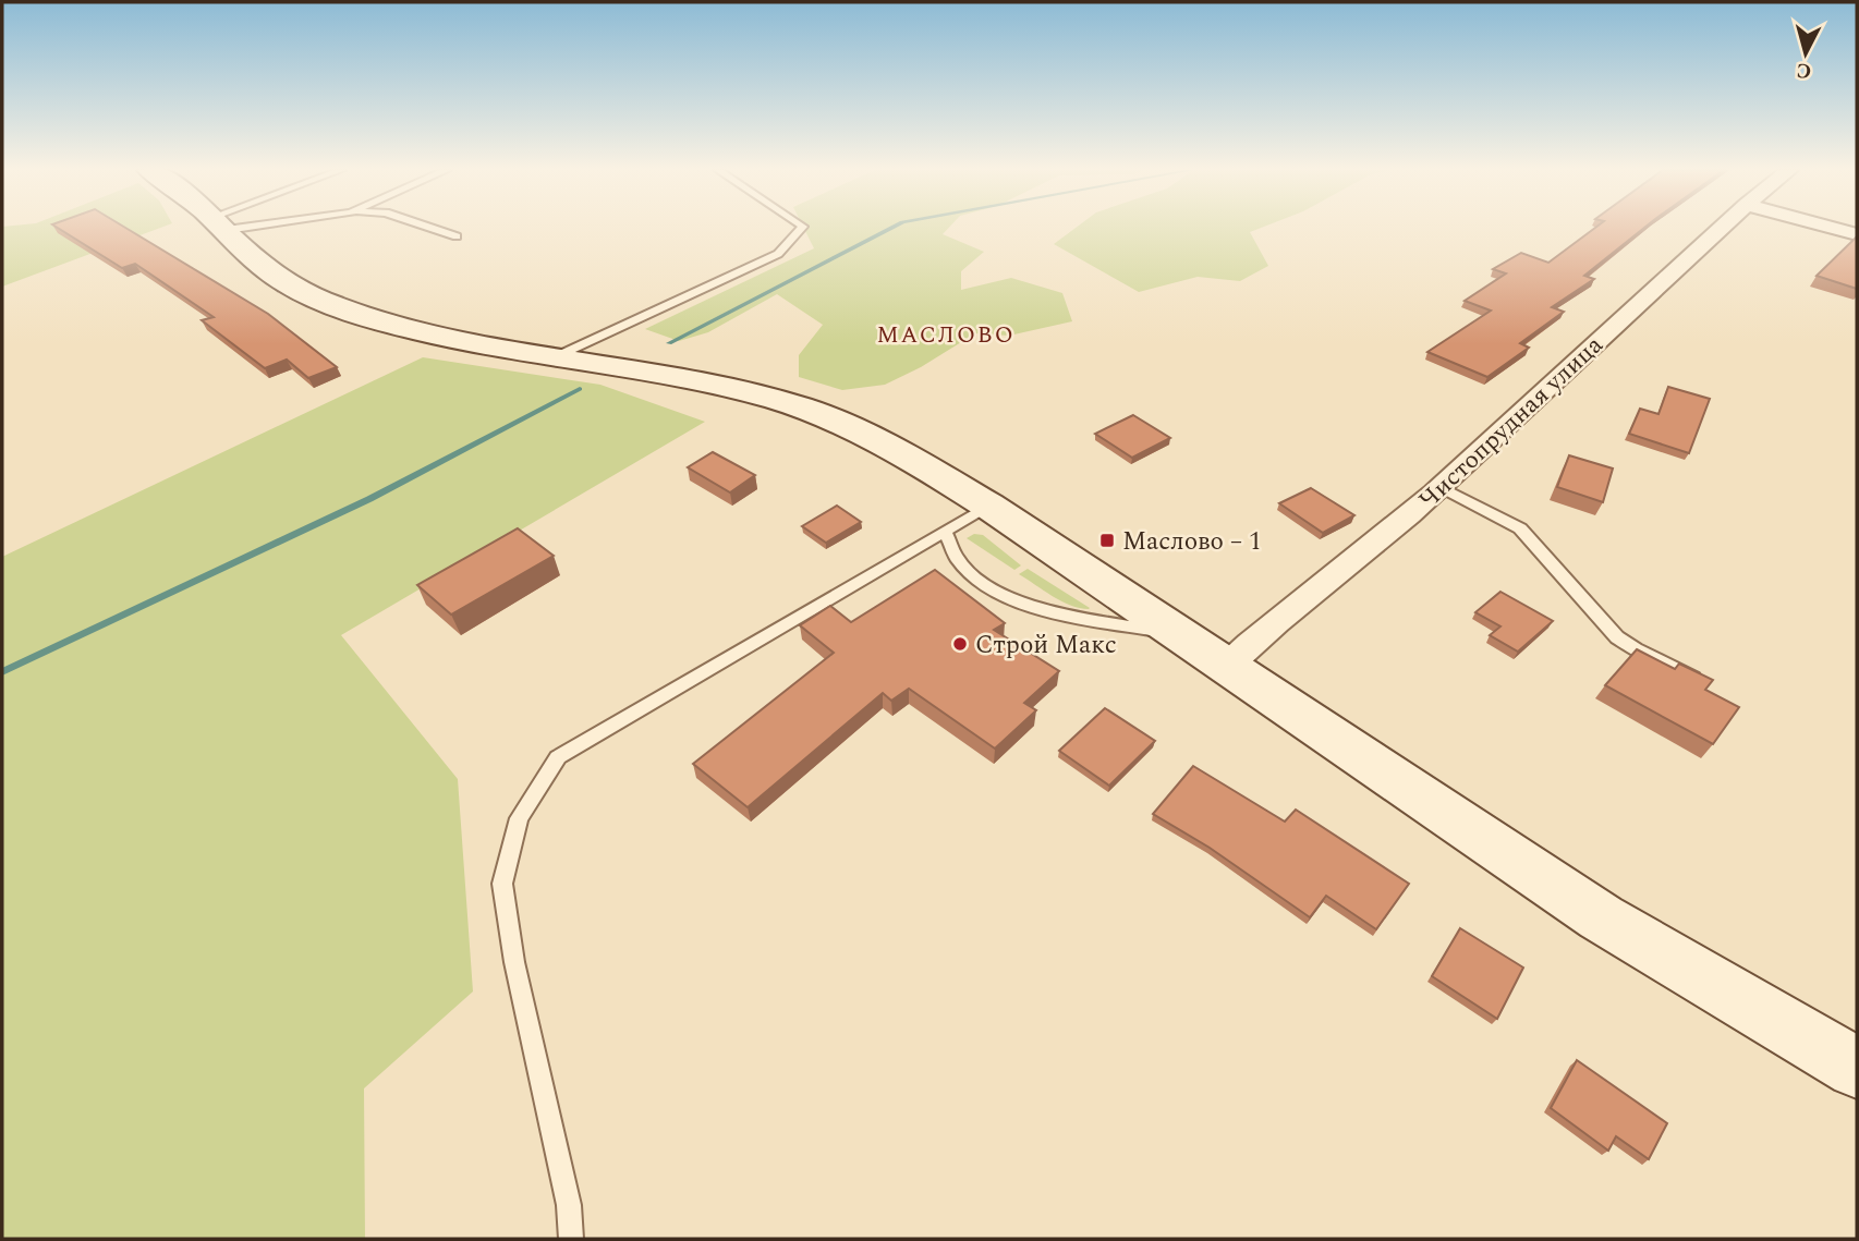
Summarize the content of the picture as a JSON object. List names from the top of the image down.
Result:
{
  "streets": {
    "street": ["Чистопрудная улица"]
  },
  "districts": ["МАСЛОВО"],
  "places": {
    "transit": ["Маслово – 1"],
    "other": ["Строй Макс"]
  },
  "north": "bottom"
}
